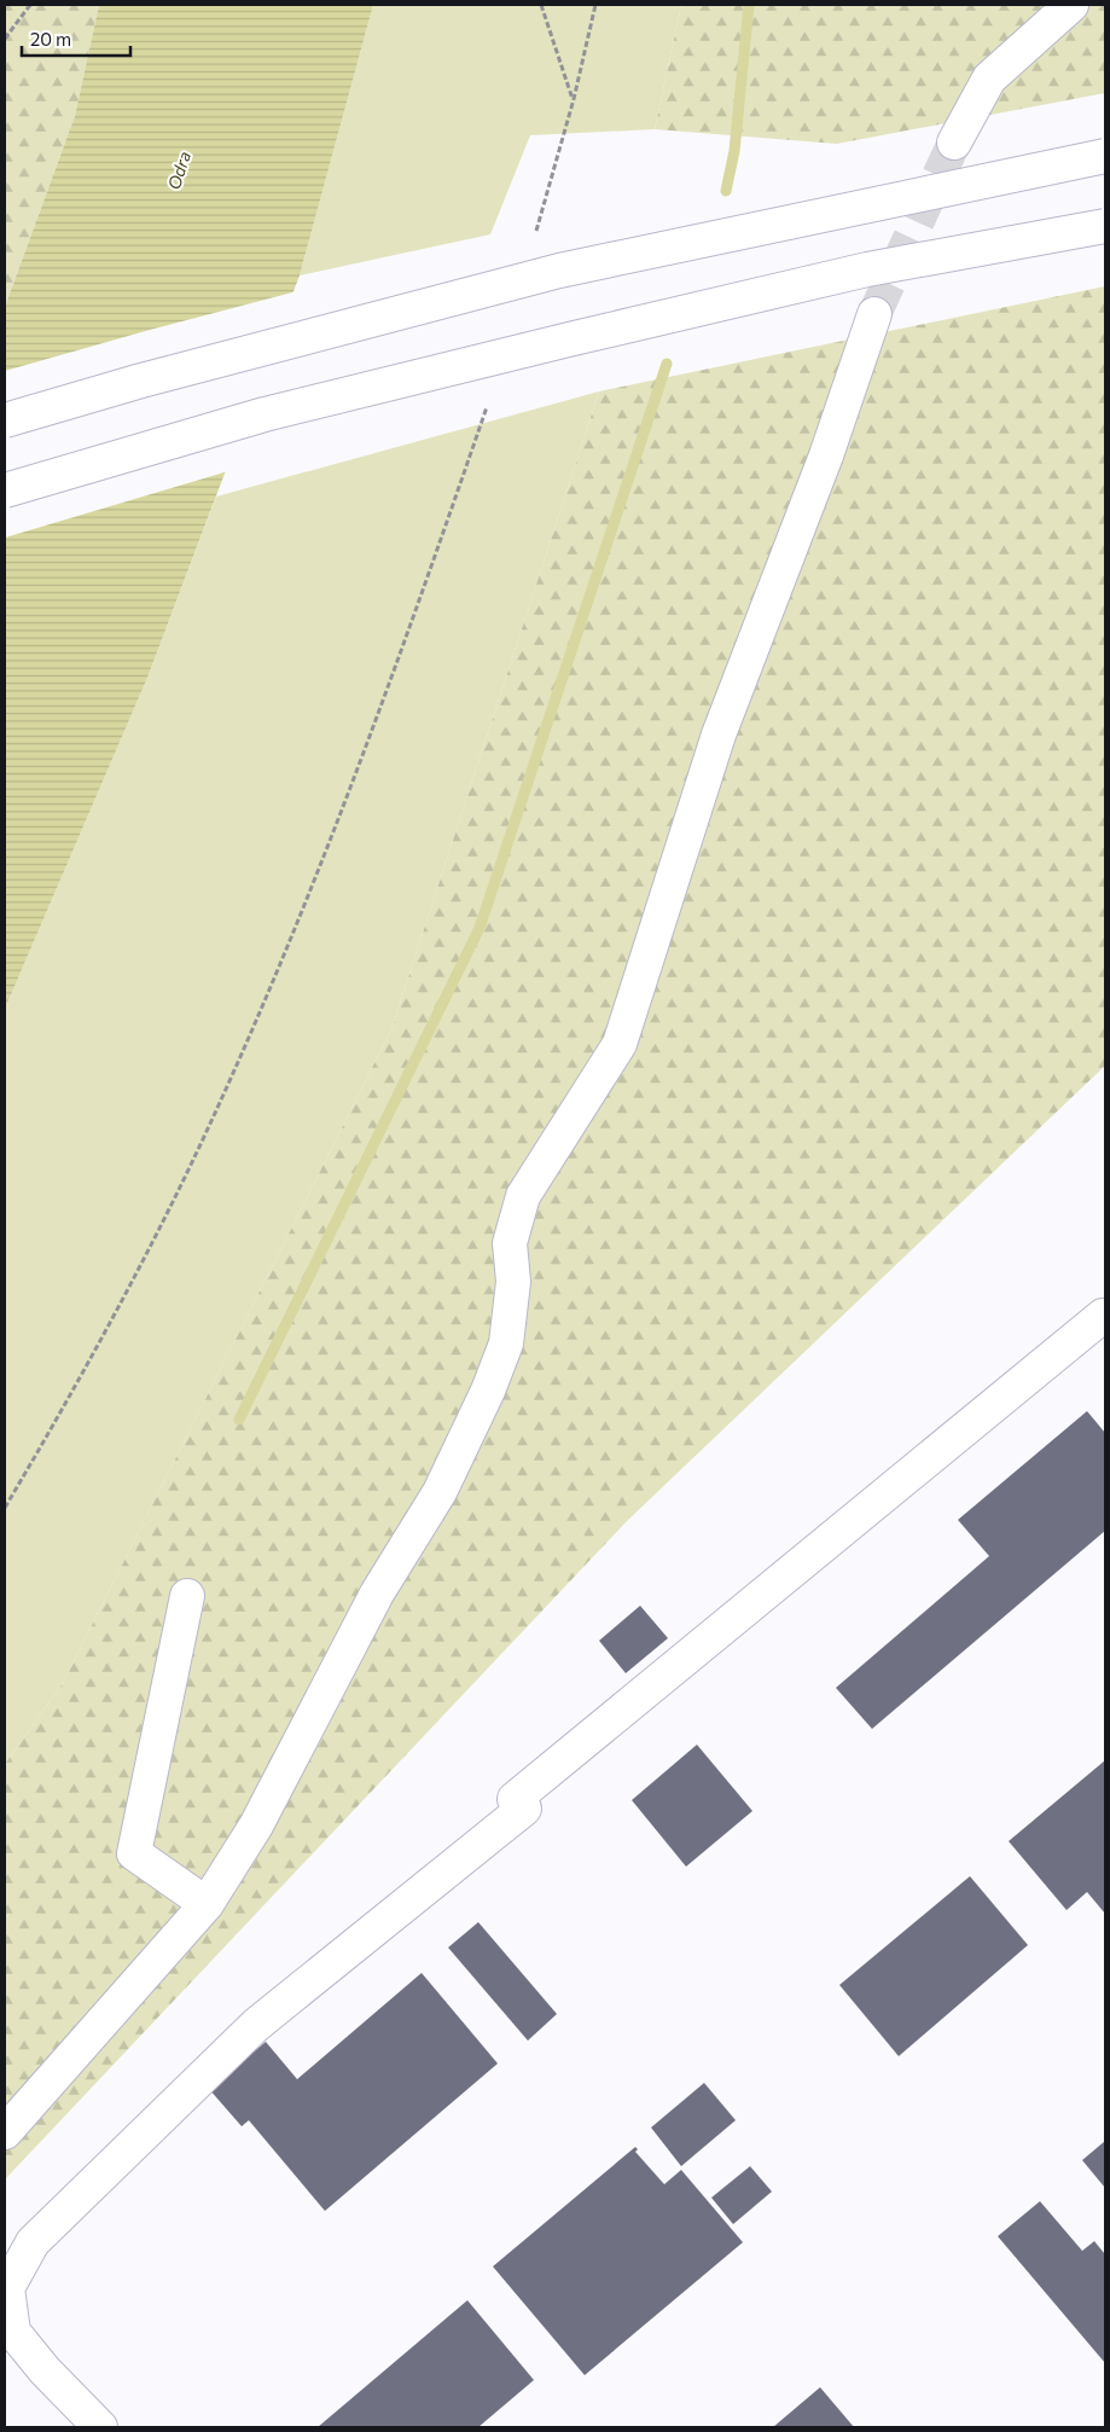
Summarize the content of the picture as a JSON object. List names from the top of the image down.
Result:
{
  "water": ["Odra"],
  "scale_bar": "20 m"
}
